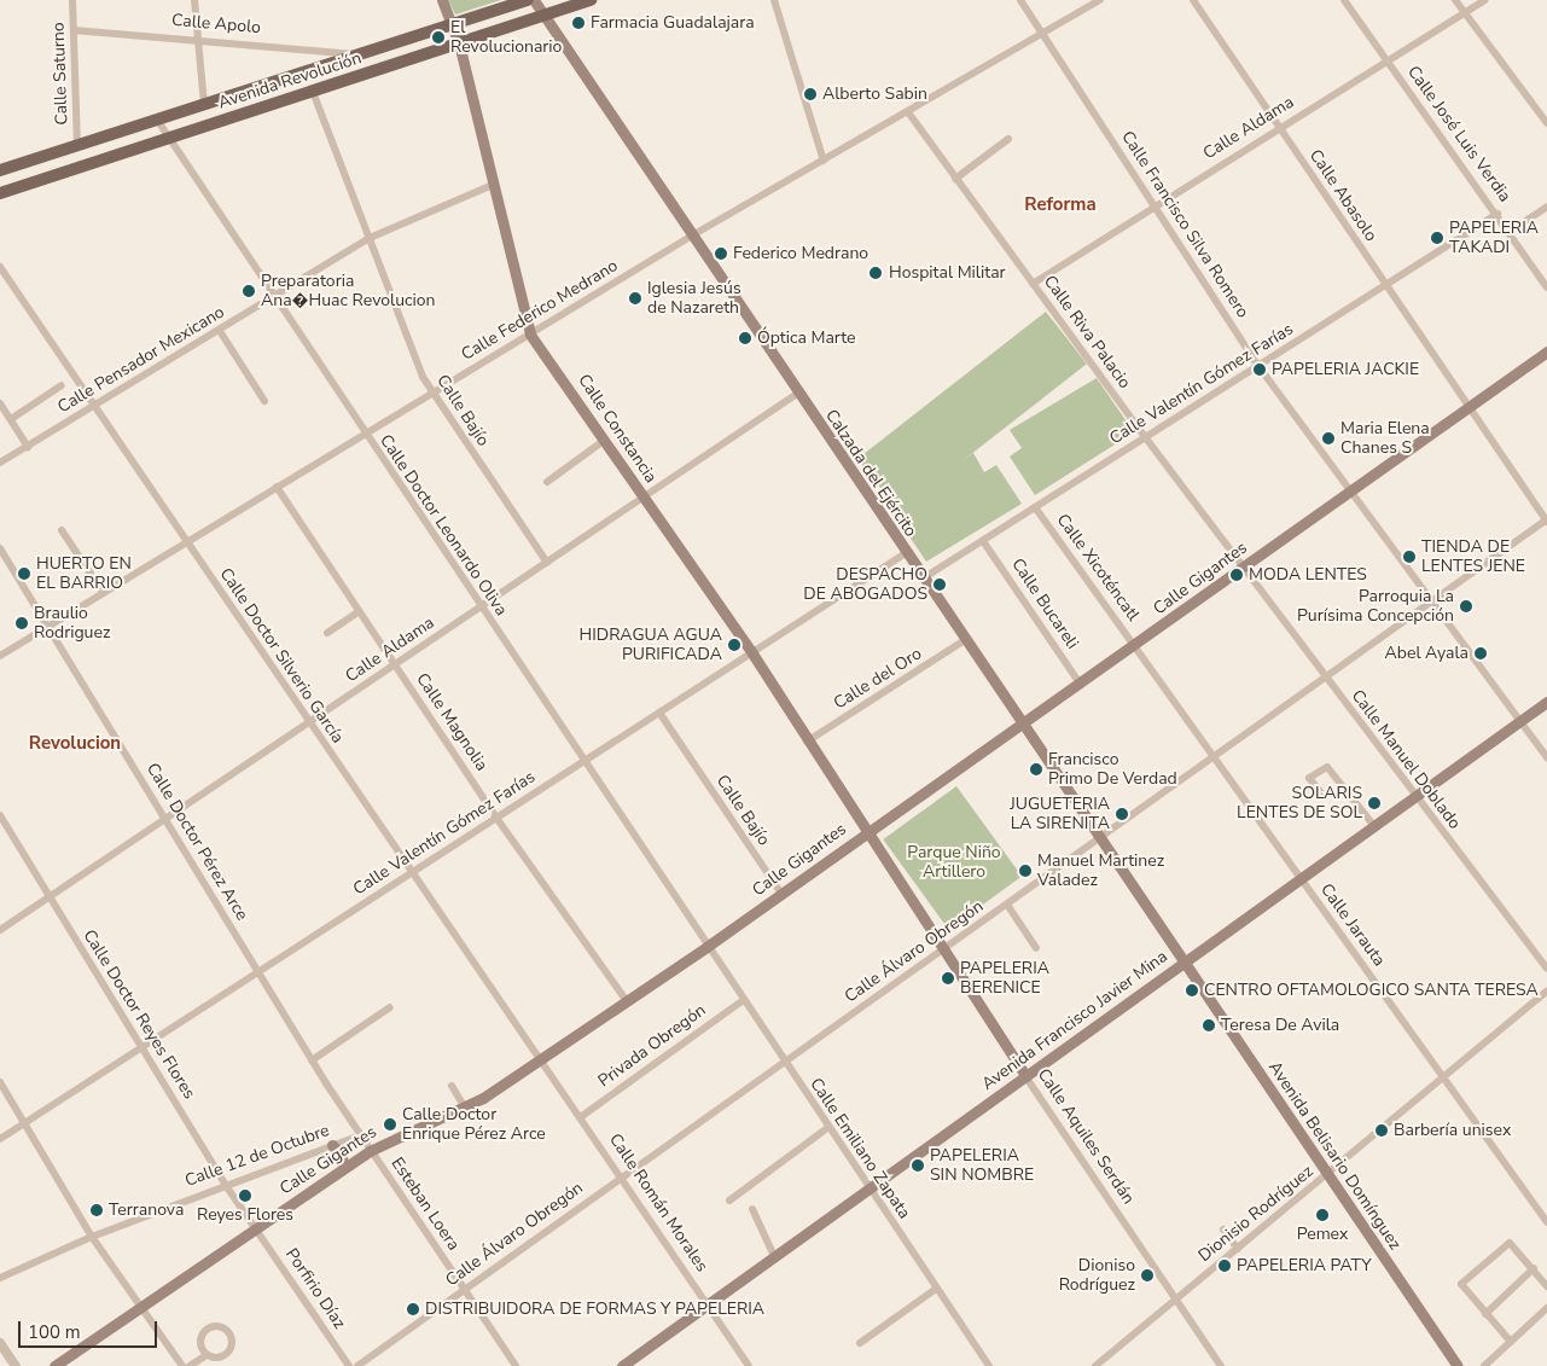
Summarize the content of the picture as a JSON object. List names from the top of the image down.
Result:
{
  "streets": {
    "main road": [
      "Avenida Revolución",
      "Calle Constancia",
      "Calzada del Ejército",
      "Calle Gigantes",
      "Avenida Francisco Javier Mina",
      "Calle Aquiles Serdán",
      "Avenida Belisario Domínguez"
    ],
    "street": [
      "Calle Apolo",
      "Calle Saturno",
      "Calle Aldama",
      "Calle José Luis Verdia",
      "Calle Abasolo",
      "Calle Francisco Silva Romero",
      "Calle Federico Medrano",
      "Calle Riva Palacio",
      "Calle Pensador Mexicano",
      "Calle Valentín Gómez Farías",
      "Calle Bajío",
      "Calle Doctor Leonardo Oliva",
      "Calle Xicoténcatl",
      "Calle Bucareli",
      "Calle Doctor Silverio García",
      "Calle del Oro",
      "Calle Magnolia",
      "Calle Manuel Doblado",
      "Calle Doctor Pérez Arce",
      "Calle Jarauta",
      "Calle Álvaro Obregón",
      "Calle Doctor Reyes Flores",
      "Privada Obregón",
      "Calle Emiliano Zapata",
      "Calle 12 de Octubre",
      "Calle Román Morales",
      "Esteban Loera",
      "Dionisio Rodríguez",
      "Porfirio Díaz"
    ]
  },
  "crossings": [
    ["Calle Apolo", "Calle Saturno"],
    ["Calle Apolo", "Avenida Revolución"],
    ["Calle Saturno", "Avenida Revolución"],
    ["Avenida Revolución", "Calle Bajío"],
    ["Avenida Revolución", "Calle Constancia"],
    ["Avenida Revolución", "Calzada del Ejército"],
    ["Avenida Revolución", "Calle Doctor Leonardo Oliva"],
    ["Calle Aldama", "Calle José Luis Verdia"],
    ["Calle Aldama", "Calle Abasolo"],
    ["Calle Aldama", "Calle Francisco Silva Romero"],
    ["Calle Aldama", "Calle Riva Palacio"],
    ["Calle Aldama", "Calle Bajío"],
    ["Calle Aldama", "Calle Constancia"],
    ["Calle Aldama", "Calzada del Ejército"],
    ["Calle Aldama", "Calle Doctor Leonardo Oliva"],
    ["Calle Aldama", "Calle Doctor Silverio García"],
    ["Calle Aldama", "Calle Magnolia"],
    ["Calle Aldama", "Calle Doctor Pérez Arce"],
    ["Calle Aldama", "Calle Doctor Reyes Flores"],
    ["Calle José Luis Verdia", "Calle Valentín Gómez Farías"],
    ["Calle Abasolo", "Calle Valentín Gómez Farías"],
    ["Calle Abasolo", "Calle Gigantes"],
    ["Calle Abasolo", "Calle Álvaro Obregón"],
    ["Calle Francisco Silva Romero", "Calle Federico Medrano"],
    ["Calle Francisco Silva Romero", "Calle Valentín Gómez Farías"],
    ["Calle Francisco Silva Romero", "Calle Gigantes"],
    ["Calle Francisco Silva Romero", "Calle Álvaro Obregón"],
    ["Calle Francisco Silva Romero", "Avenida Francisco Javier Mina"],
    ["Calle Federico Medrano", "Calle Riva Palacio"],
    ["Calle Federico Medrano", "Calle Bajío"],
    ["Calle Federico Medrano", "Calle Constancia"],
    ["Calle Federico Medrano", "Calzada del Ejército"],
    ["Calle Federico Medrano", "Calle Doctor Leonardo Oliva"],
    ["Calle Federico Medrano", "Calle Doctor Silverio García"],
    ["Calle Federico Medrano", "Calle Magnolia"],
    ["Calle Federico Medrano", "Calle Doctor Pérez Arce"],
    ["Calle Riva Palacio", "Calle Valentín Gómez Farías"],
    ["Calle Riva Palacio", "Calle Gigantes"],
    ["Calle Riva Palacio", "Calle Manuel Doblado"],
    ["Calle Pensador Mexicano", "Calle Bajío"],
    ["Calle Pensador Mexicano", "Calle Constancia"],
    ["Calle Pensador Mexicano", "Calle Doctor Leonardo Oliva"],
    ["Calle Pensador Mexicano", "Calle Doctor Silverio García"],
    ["Calle Valentín Gómez Farías", "Calle Bajío"],
    ["Calle Valentín Gómez Farías", "Calle Constancia"],
    ["Calle Valentín Gómez Farías", "Calzada del Ejército"],
    ["Calle Valentín Gómez Farías", "Calle Doctor Leonardo Oliva"],
    ["Calle Valentín Gómez Farías", "Calle Xicoténcatl"],
    ["Calle Valentín Gómez Farías", "Calle Bucareli"],
    ["Calle Valentín Gómez Farías", "Calle Doctor Silverio García"],
    ["Calle Valentín Gómez Farías", "Calle Magnolia"],
    ["Calle Valentín Gómez Farías", "Calle Doctor Pérez Arce"],
    ["Calle Valentín Gómez Farías", "Calle Doctor Reyes Flores"],
    ["Calle Bajío", "Calle Gigantes"],
    ["Calle Constancia", "Calle Gigantes"],
    ["Calle Constancia", "Calle del Oro"],
    ["Calle Constancia", "Calle Aquiles Serdán"],
    ["Calzada del Ejército", "Calle Gigantes"],
    ["Calzada del Ejército", "Calle del Oro"],
    ["Calzada del Ejército", "Calle Álvaro Obregón"],
    ["Calzada del Ejército", "Avenida Francisco Javier Mina"],
    ["Calzada del Ejército", "Avenida Belisario Domínguez"],
    ["Calle Doctor Leonardo Oliva", "Calle Gigantes"],
    ["Calle Doctor Leonardo Oliva", "Calle Emiliano Zapata"],
    ["Calle Xicoténcatl", "Calle Gigantes"],
    ["Calle Xicoténcatl", "Calle Jarauta"],
    ["Calle Gigantes", "Calle Bucareli"],
    ["Calle Gigantes", "Calle Doctor Silverio García"],
    ["Calle Gigantes", "Calle Magnolia"],
    ["Calle Gigantes", "Calle Manuel Doblado"],
    ["Calle Gigantes", "Calle Doctor Pérez Arce"],
    ["Calle Gigantes", "Calle Jarauta"],
    ["Calle Gigantes", "Calle Doctor Reyes Flores"],
    ["Calle Gigantes", "Calle Aquiles Serdán"],
    ["Calle Gigantes", "Calle Emiliano Zapata"],
    ["Calle Gigantes", "Calle Román Morales"],
    ["Calle Gigantes", "Esteban Loera"],
    ["Calle Gigantes", "Porfirio Díaz"],
    ["Calle Doctor Silverio García", "Calle Román Morales"],
    ["Calle Manuel Doblado", "Calle Álvaro Obregón"],
    ["Calle Manuel Doblado", "Avenida Francisco Javier Mina"],
    ["Calle Doctor Pérez Arce", "Calle 12 de Octubre"],
    ["Calle Doctor Pérez Arce", "Esteban Loera"],
    ["Calle Jarauta", "Calle Álvaro Obregón"],
    ["Calle Jarauta", "Avenida Francisco Javier Mina"],
    ["Calle Jarauta", "Dionisio Rodríguez"],
    ["Calle Álvaro Obregón", "Calle Aquiles Serdán"],
    ["Calle Álvaro Obregón", "Calle Emiliano Zapata"],
    ["Calle Álvaro Obregón", "Calle Román Morales"],
    ["Calle Álvaro Obregón", "Esteban Loera"],
    ["Calle Doctor Reyes Flores", "Calle 12 de Octubre"],
    ["Calle Doctor Reyes Flores", "Porfirio Díaz"],
    ["Avenida Francisco Javier Mina", "Calle Aquiles Serdán"],
    ["Avenida Francisco Javier Mina", "Calle Emiliano Zapata"],
    ["Avenida Francisco Javier Mina", "Avenida Belisario Domínguez"],
    ["Avenida Francisco Javier Mina", "Calle Román Morales"],
    ["Privada Obregón", "Calle Emiliano Zapata"],
    ["Privada Obregón", "Calle Román Morales"],
    ["Calle Aquiles Serdán", "Dionisio Rodríguez"],
    ["Avenida Belisario Domínguez", "Dionisio Rodríguez"]
  ],
  "districts": ["Reforma", "Revolucion"],
  "parks": ["Parque Niño Artillero"],
  "places": [
    "Farmacia Guadalajara",
    "El Revolucionario",
    "Alberto Sabin",
    "PAPELERIA TAKADI",
    "Federico Medrano",
    "Hospital Militar",
    "Preparatoria Ana�Huac Revolucion",
    "Iglesia Jesús de Nazareth",
    "Óptica Marte",
    "PAPELERIA JACKIE",
    "Maria Elena Chanes S",
    "TIENDA DE LENTES JENE",
    "HUERTO EN EL BARRIO",
    "MODA LENTES",
    "DESPACHO DE ABOGADOS",
    "Parroquia La Purísima Concepción",
    "Braulio Rodriguez",
    "HIDRAGUA AGUA PURIFICADA",
    "Abel Ayala",
    "Francisco Primo De Verdad",
    "SOLARIS LENTES DE SOL",
    "JUGUETERIA LA SIRENITA",
    "Manuel Martinez Valadez",
    "PAPELERIA BERENICE",
    "CENTRO OFTAMOLOGICO SANTA TERESA",
    "Teresa De Avila",
    "Calle Doctor Enrique Pérez Arce",
    "Barbería unisex",
    "PAPELERIA SIN NOMBRE",
    "Reyes Flores",
    "Terranova",
    "Pemex",
    "PAPELERIA PATY",
    "Dioniso Rodríguez",
    "DISTRIBUIDORA DE FORMAS Y PAPELERIA"
  ],
  "scale_bar": "100 m"
}
